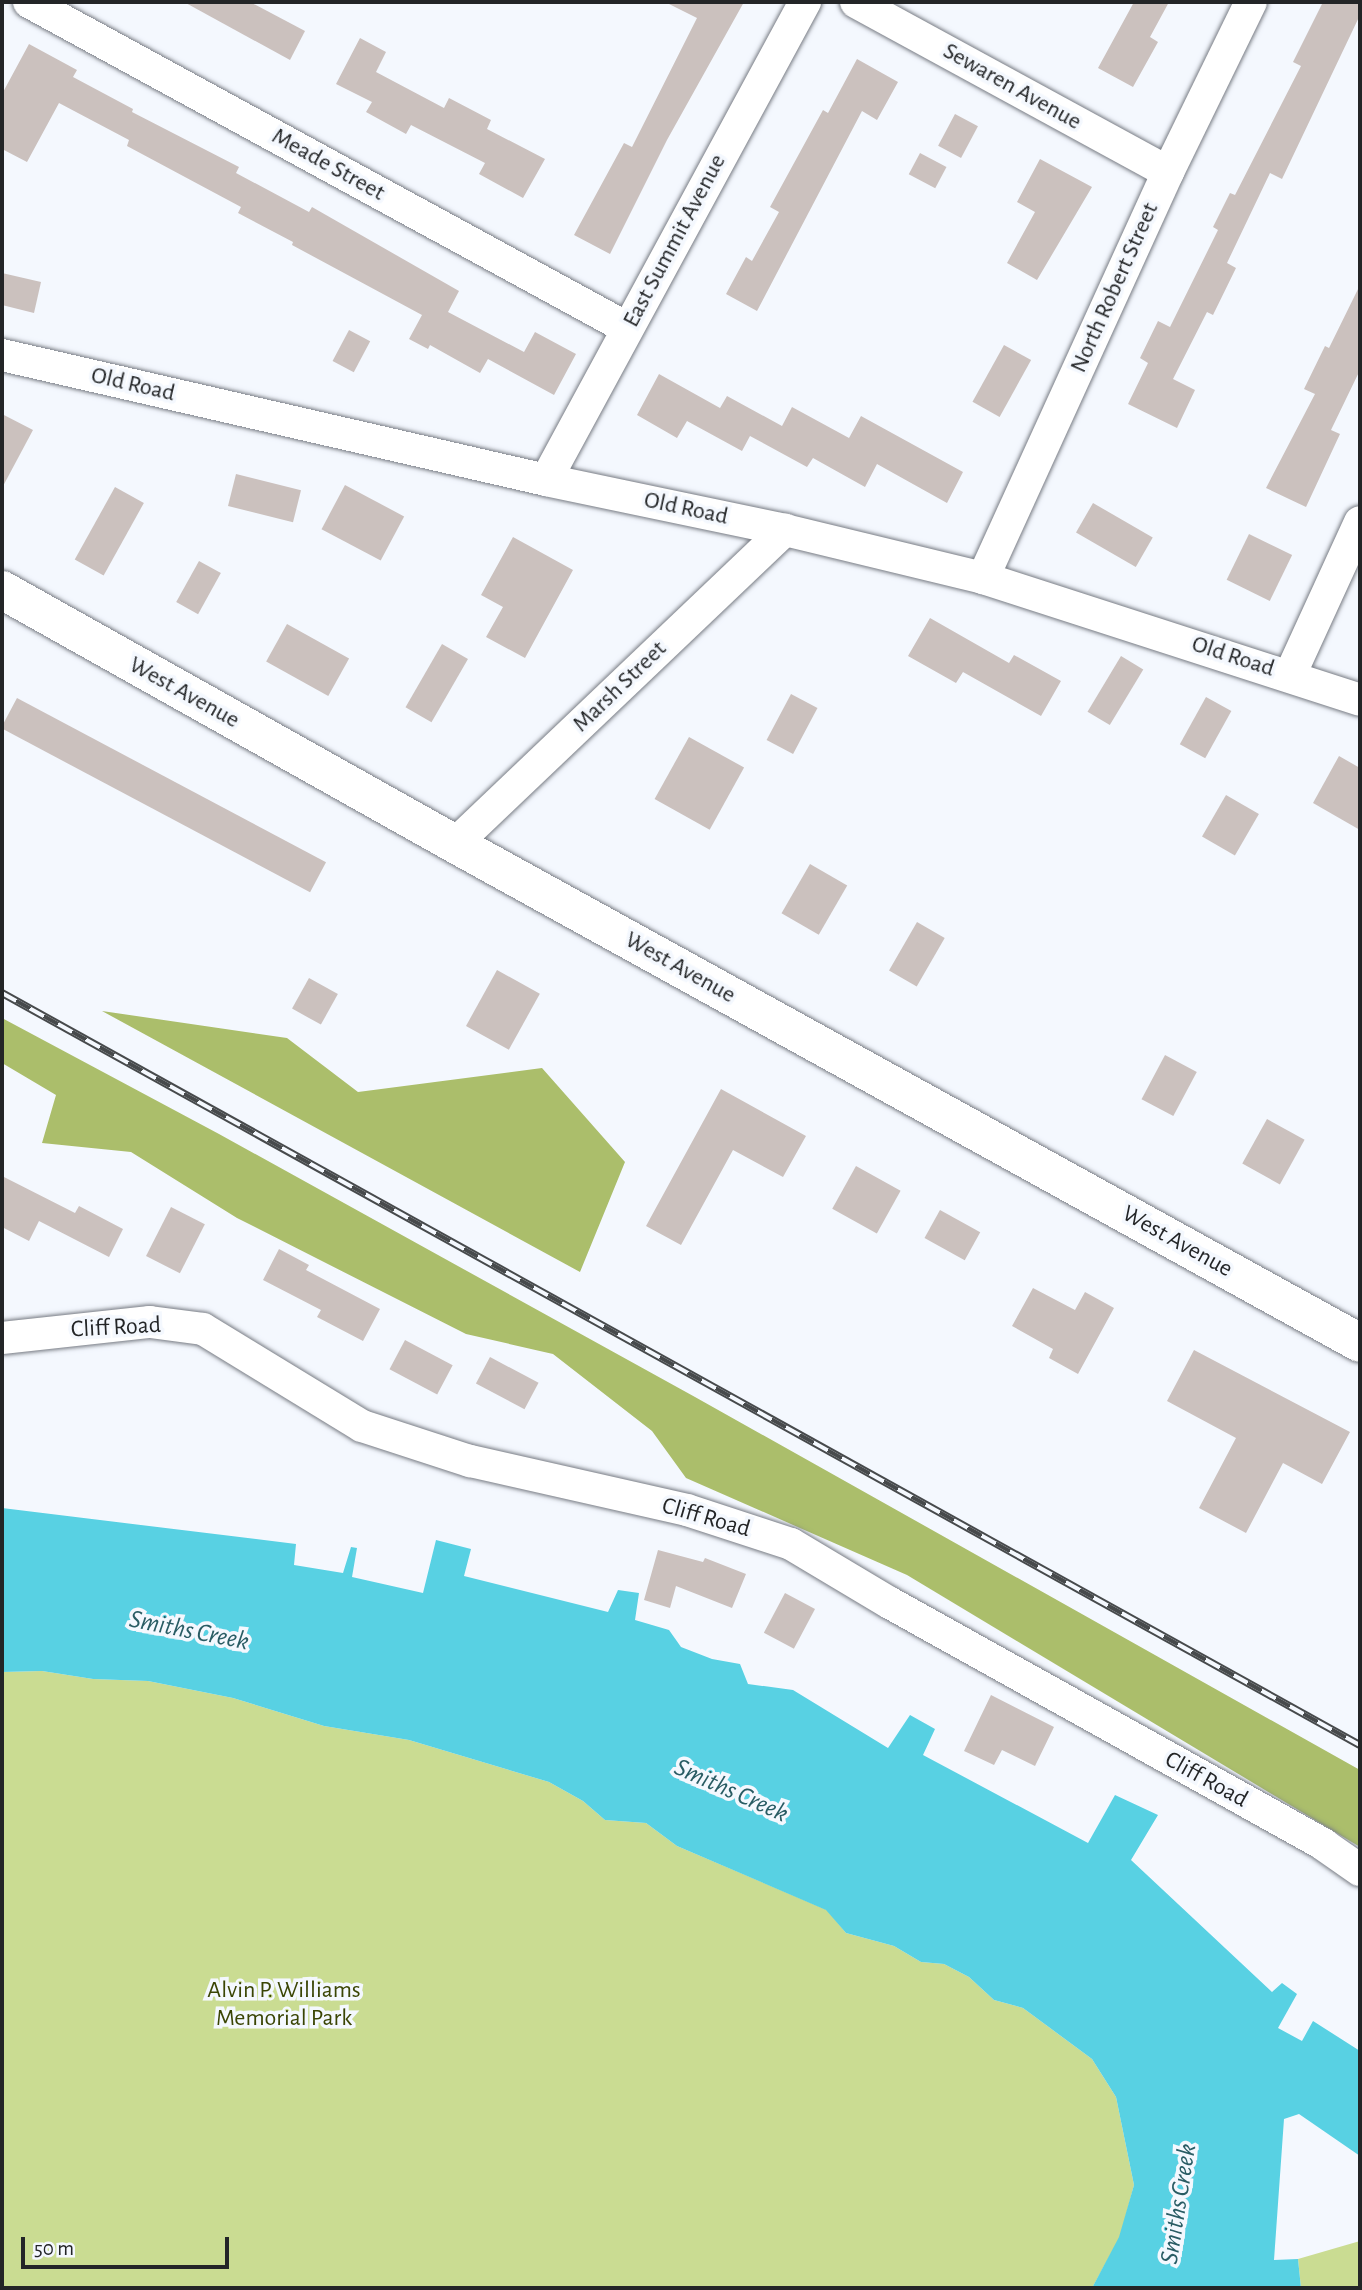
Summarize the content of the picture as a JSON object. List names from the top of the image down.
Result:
{
  "streets": {
    "street": [
      "Sewaren Avenue",
      "Meade Street",
      "East Summit Avenue",
      "North Robert Street",
      "Old Road",
      "Marsh Street",
      "West Avenue",
      "Cliff Road"
    ]
  },
  "crossings": [
    ["Sewaren Avenue", "North Robert Street"],
    ["Meade Street", "East Summit Avenue"],
    ["East Summit Avenue", "Old Road"],
    ["North Robert Street", "Old Road"],
    ["Old Road", "Marsh Street"],
    ["Marsh Street", "West Avenue"]
  ],
  "water": ["Smiths Creek"],
  "parks": ["Alvin P. Williams Memorial Park"],
  "scale_bar": "50 m"
}
